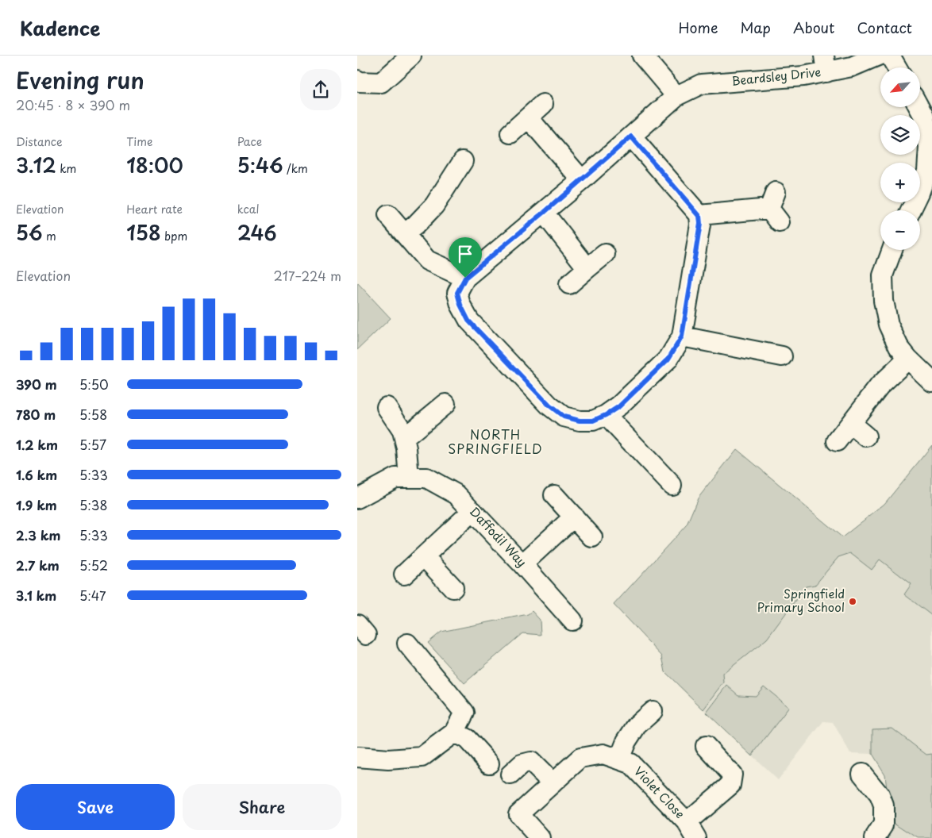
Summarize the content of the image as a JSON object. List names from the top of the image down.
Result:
{
  "streets": {
    "street": ["Beardsley Drive", "Daffodil Way", "Violet Close"]
  },
  "districts": ["NORTH SPRINGFIELD"],
  "places": ["Springfield Primary School"],
  "north": "bottom left",
  "page": {
    "header": "Kadence",
    "nav": [
      "Home",
      "Map",
      "About",
      "Contact"
    ],
    "heading": ["Evening run", "20:45 · 8 × 390 m"],
    "map_buttons": ["+", "−"],
    "stats": [
      ["Distance", "3.12 km"],
      ["Time", "18:00"],
      ["Pace", "5:46 /km"],
      ["Elevation", "56 m"],
      ["Heart rate", "158 bpm"],
      ["kcal", "246"]
    ],
    "chart": ["Elevation", "217–224 m"],
    "list": [
      {
        "name": "390 m",
        "note": "5:50"
      },
      {
        "name": "780 m",
        "note": "5:58"
      },
      {
        "name": "1.2 km",
        "note": "5:57"
      },
      {
        "name": "1.6 km",
        "note": "5:33"
      },
      {
        "name": "1.9 km",
        "note": "5:38"
      },
      {
        "name": "2.3 km",
        "note": "5:33"
      },
      {
        "name": "2.7 km",
        "note": "5:52"
      },
      {
        "name": "3.1 km",
        "note": "5:47"
      }
    ],
    "buttons": ["Save", "Share"]
  }
}
